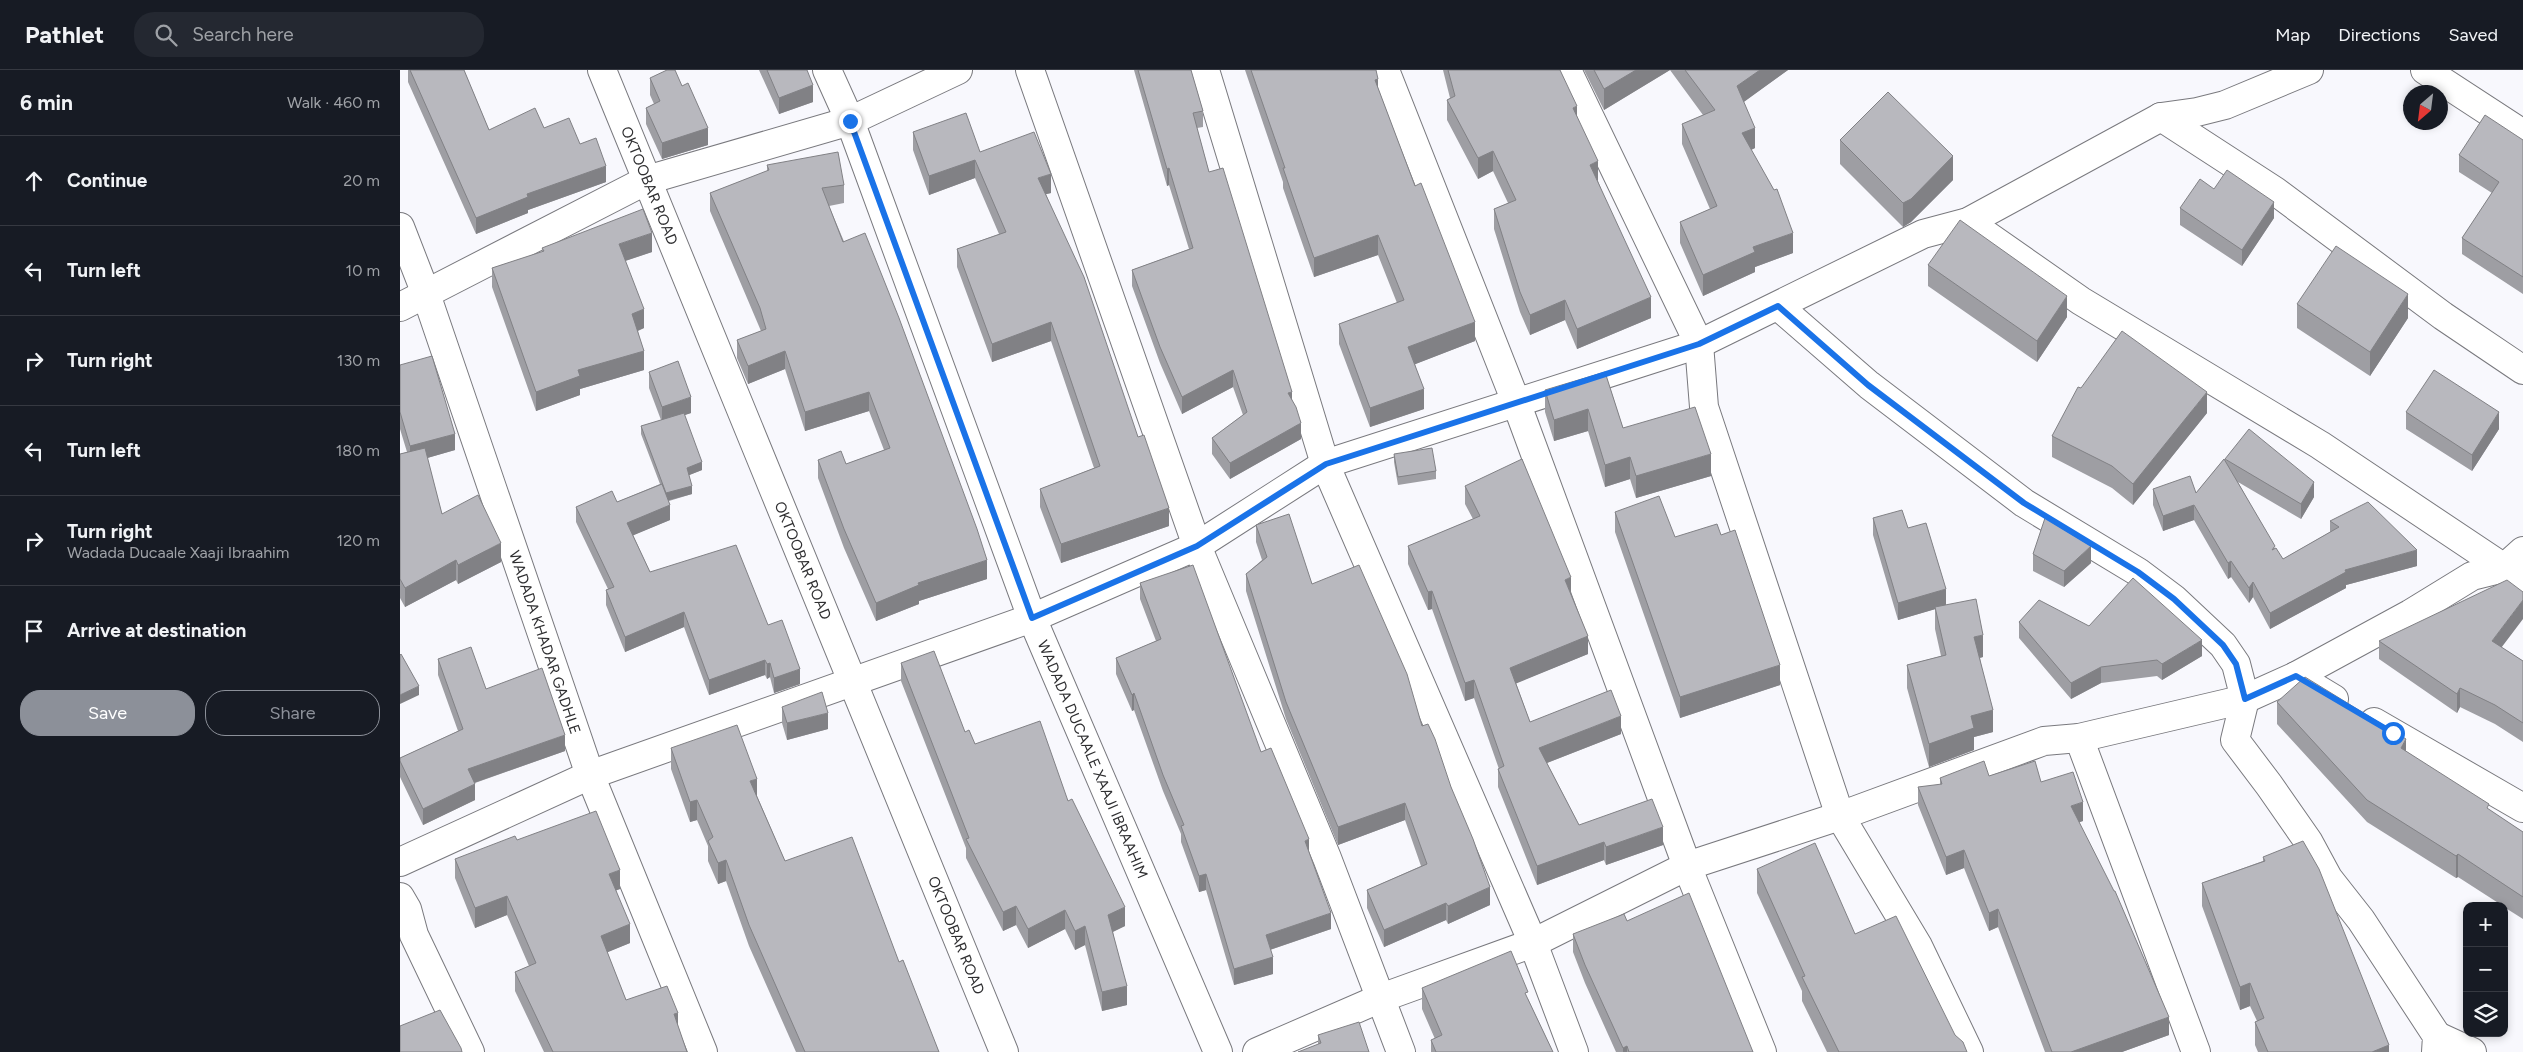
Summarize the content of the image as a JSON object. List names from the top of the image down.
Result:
{
  "streets": {
    "street": ["OKTOOBAR ROAD", "WADADA KHADAR GADHLE", "WADADA DUCAALE XAAJI IBRAAHIM"]
  },
  "north": "bottom left",
  "page": {
    "header": "Pathlet",
    "search": "Search here",
    "nav": ["Map", "Directions", "Saved"],
    "heading": ["6 min", "Walk · 460 m"],
    "list": [
      ["Continue", "20 m"],
      ["Turn left", "10 m"],
      ["Turn right", "130 m"],
      ["Turn left", "180 m"],
      ["Turn right", "Wadada Ducaale Xaaji Ibraahim", "120 m"],
      "Arrive at destination"
    ],
    "buttons": ["Save", "Share"],
    "map_buttons": ["+", "−"]
  }
}
